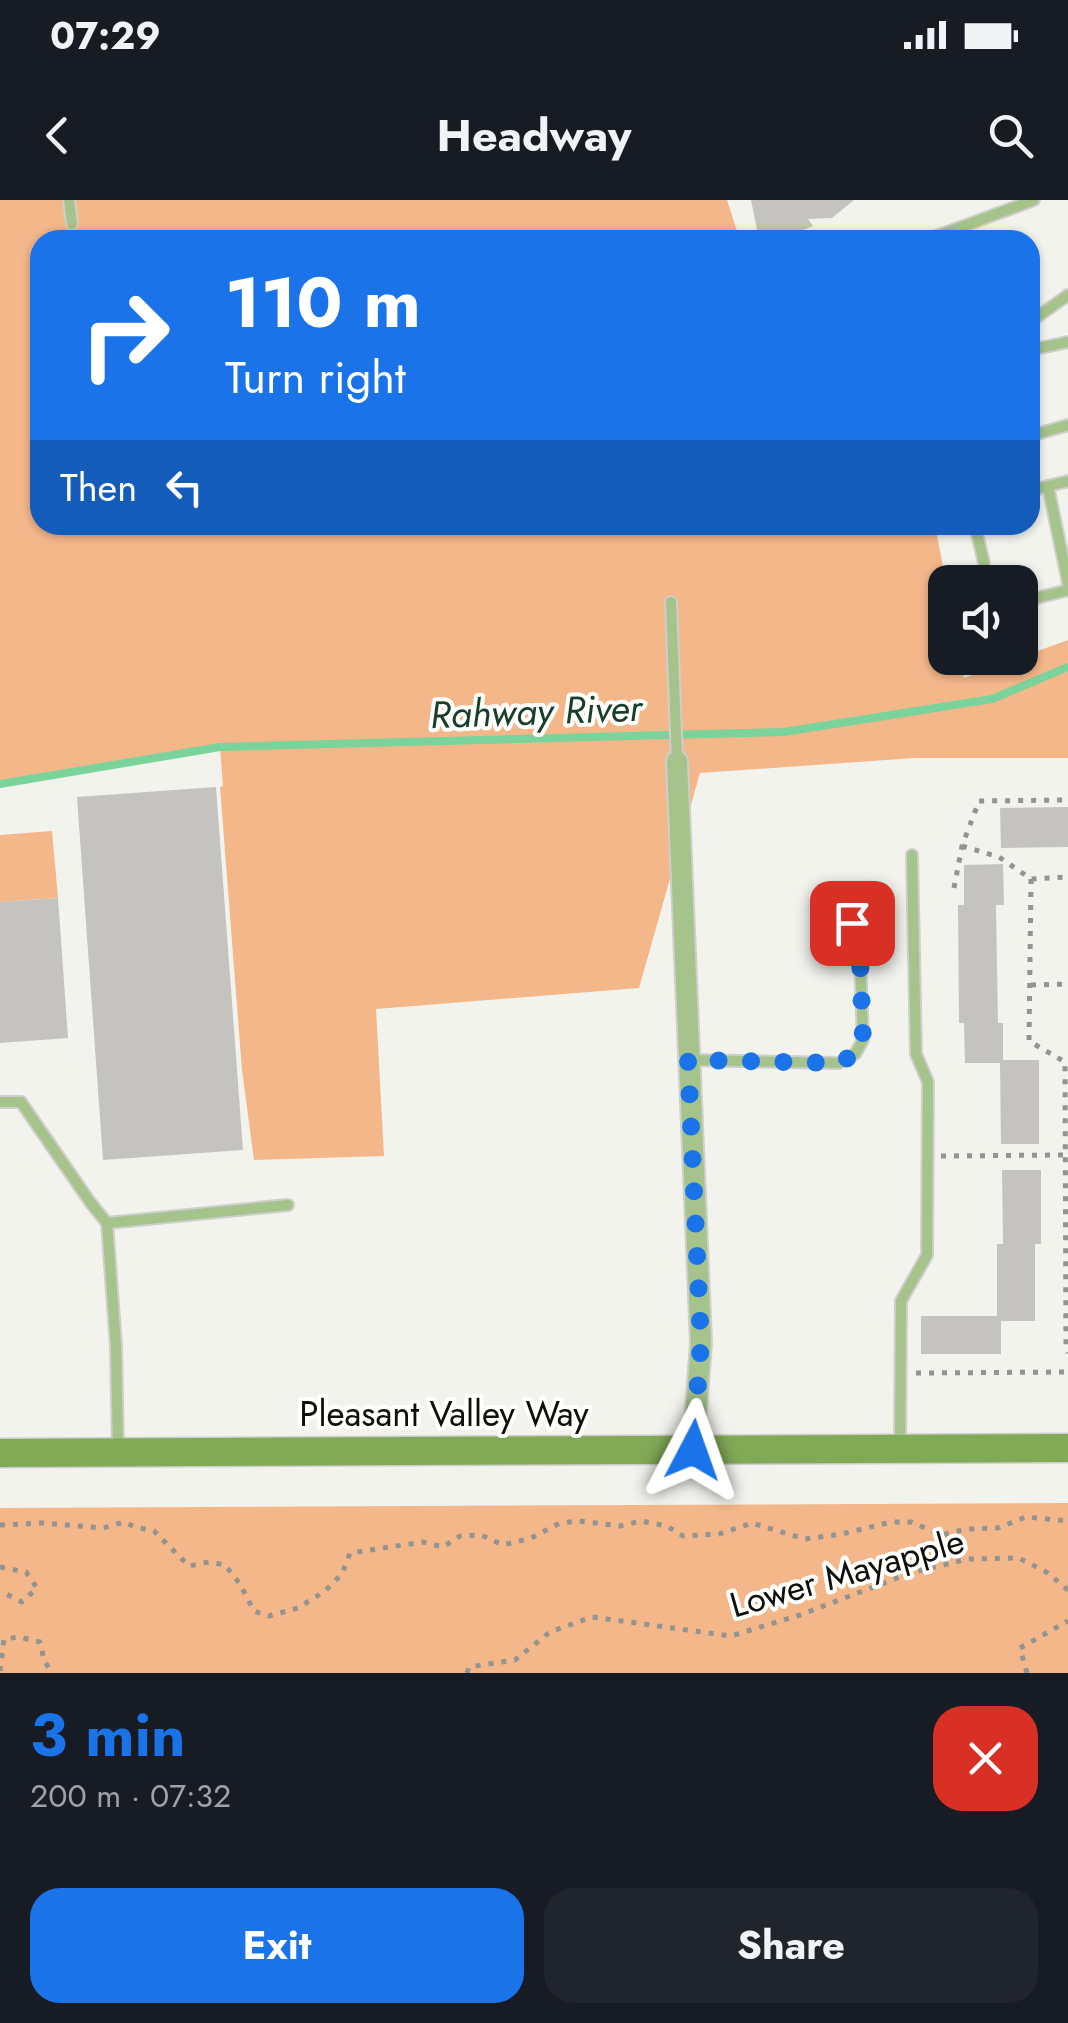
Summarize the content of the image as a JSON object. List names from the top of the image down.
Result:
{
  "streets": {
    "main road": ["Pleasant Valley Way"],
    "path": ["Lower Mayapple"]
  },
  "water": ["Rahway River"],
  "page": {
    "status": "07:29",
    "header": "Headway",
    "turn": ["110 m", "Turn right"],
    "then": "Then",
    "heading": ["3 min", "200 m · 07:32"],
    "buttons": ["Exit", "Share"]
  }
}
